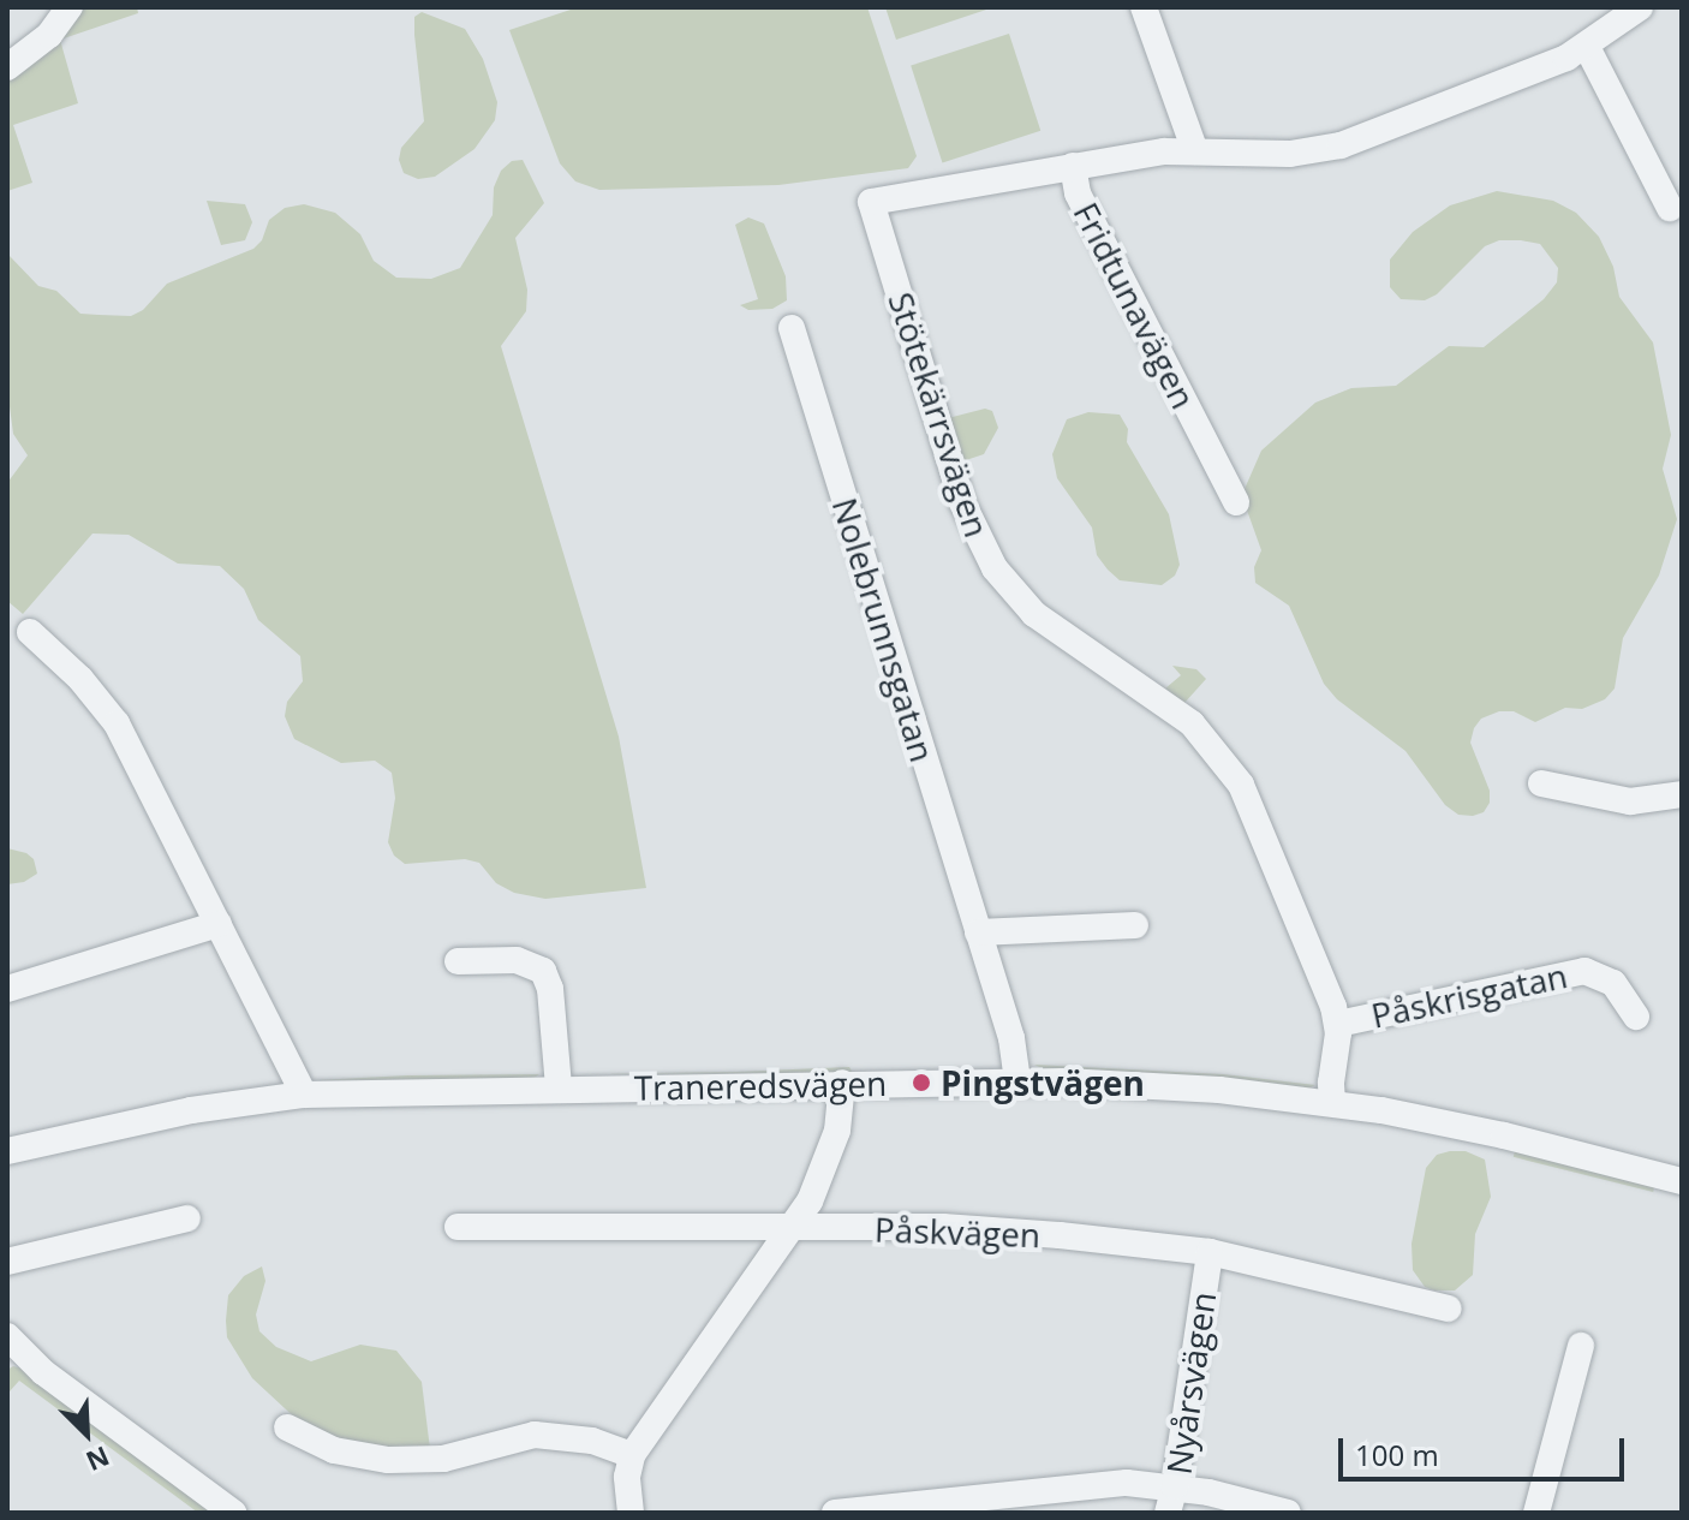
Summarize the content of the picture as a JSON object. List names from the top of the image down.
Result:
{
  "streets": {
    "street": [
      "Fridtunavägen",
      "Stötekärrsvägen",
      "Nolebrunnsgatan",
      "Påskrisgatan",
      "Traneredsvägen",
      "Påskvägen",
      "Nyårsvägen"
    ]
  },
  "crossings": [
    ["Fridtunavägen", "Stötekärrsvägen"],
    ["Stötekärrsvägen", "Påskrisgatan"],
    ["Stötekärrsvägen", "Traneredsvägen"],
    ["Nolebrunnsgatan", "Traneredsvägen"],
    ["Påskvägen", "Nyårsvägen"]
  ],
  "places": ["Pingstvägen"],
  "scale_bar": "100 m",
  "north": "bottom right"
}
